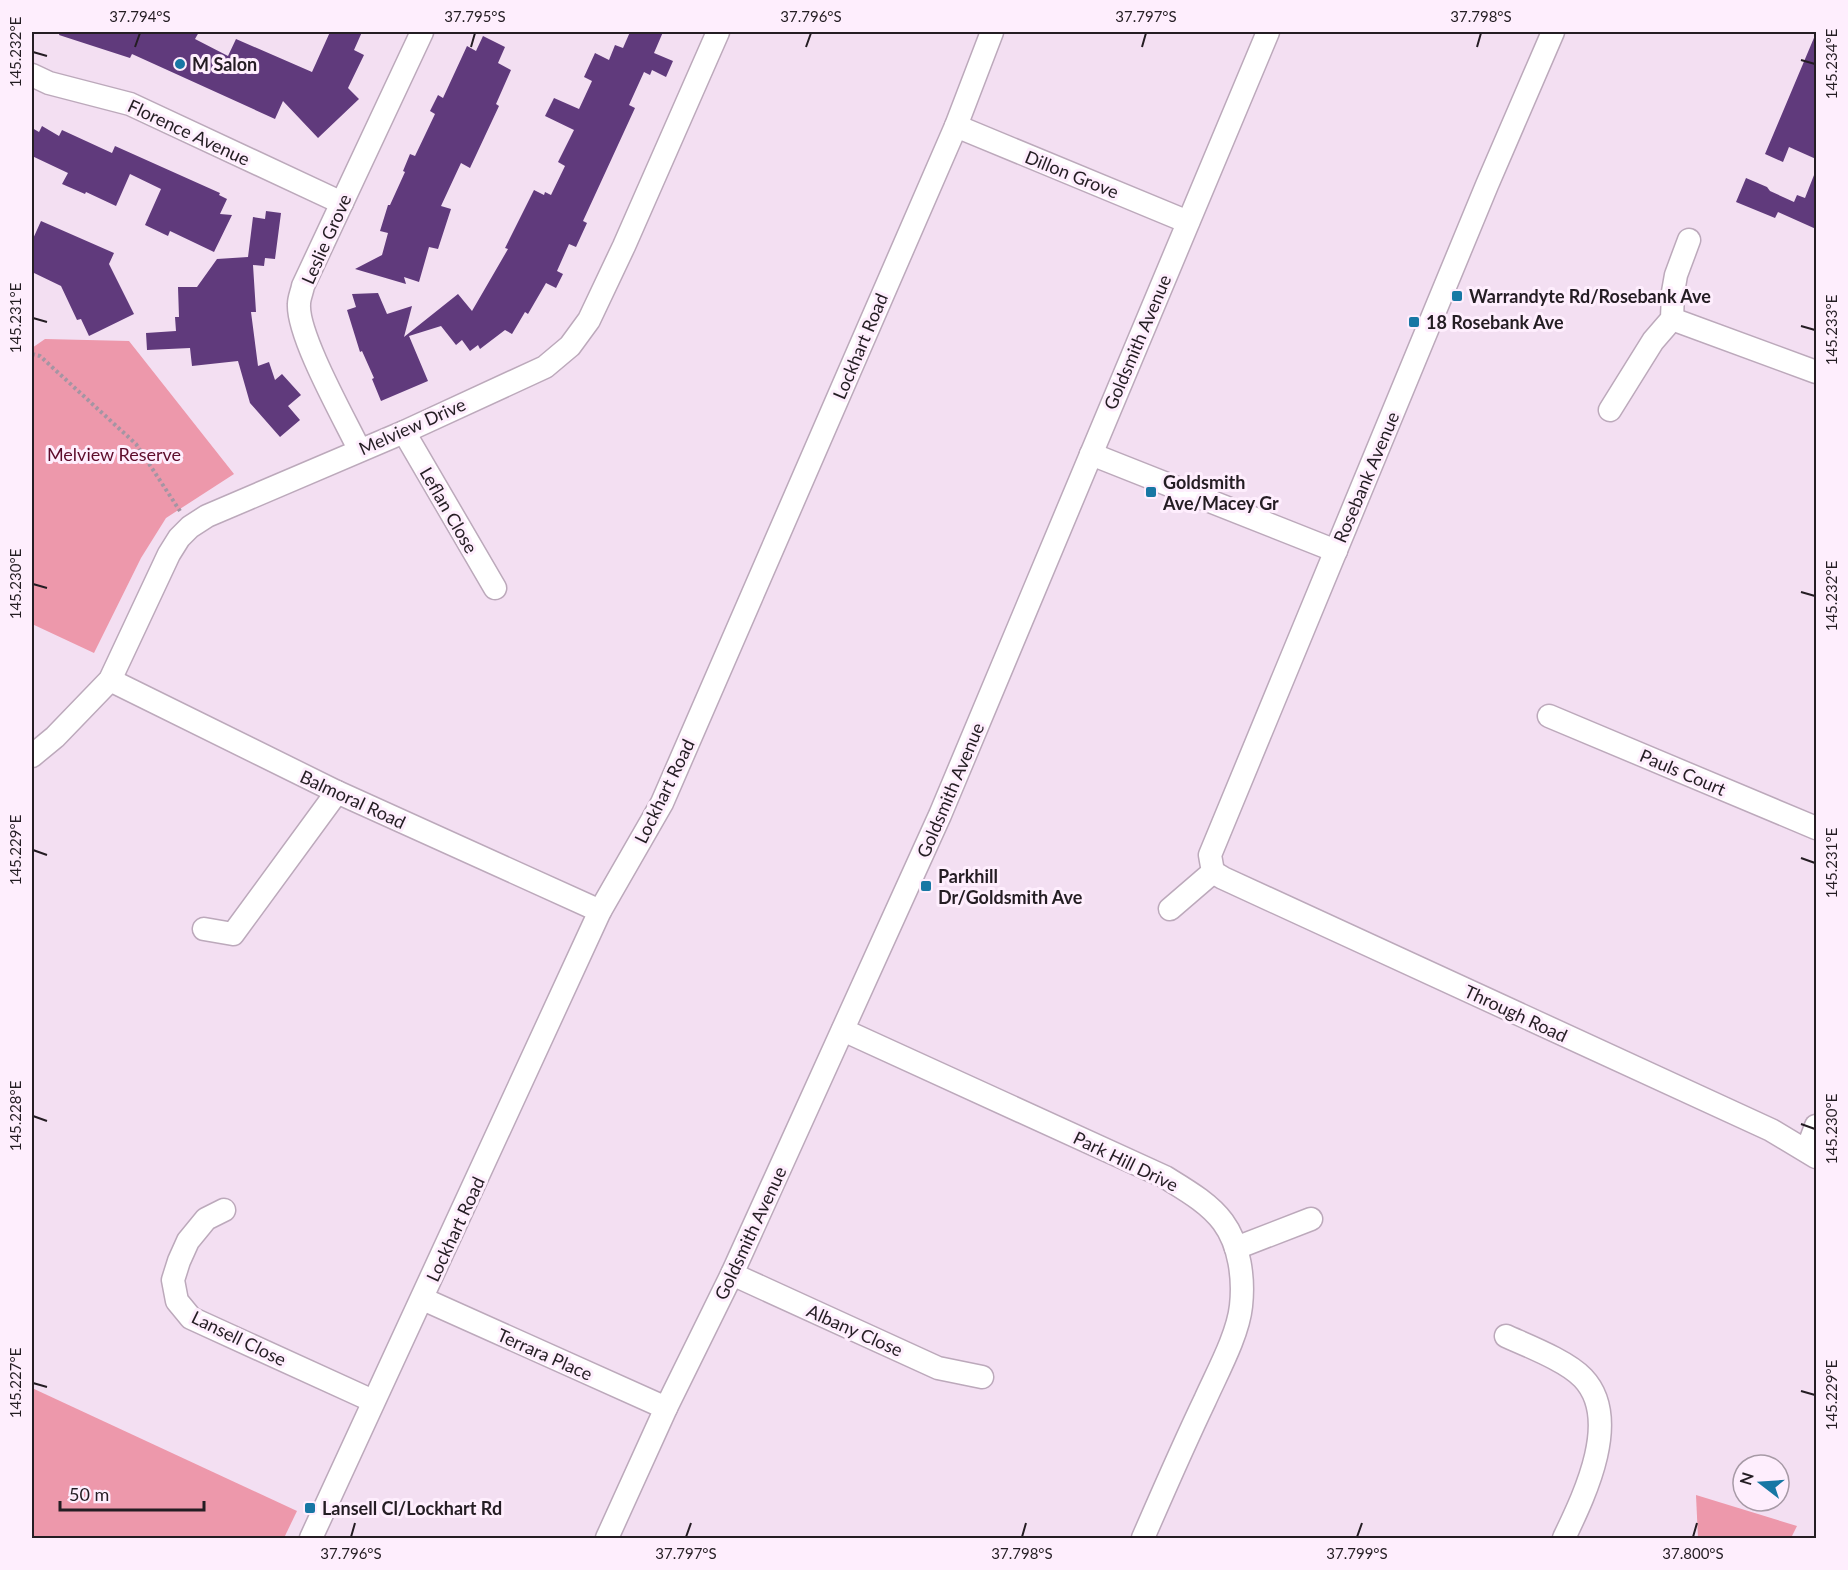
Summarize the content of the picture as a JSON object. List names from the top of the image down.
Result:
{
  "streets": {
    "street": [
      "Florence Avenue",
      "Dillon Grove",
      "Leslie Grove",
      "Goldsmith Avenue",
      "Lockhart Road",
      "Melview Drive",
      "Rosebank Avenue",
      "Leflan Close",
      "Pauls Court",
      "Balmoral Road",
      "Through Road",
      "Park Hill Drive",
      "Albany Close",
      "Lansell Close",
      "Terrara Place"
    ]
  },
  "crossings": [
    ["Florence Avenue", "Leslie Grove"],
    ["Dillon Grove", "Goldsmith Avenue"],
    ["Dillon Grove", "Lockhart Road"],
    ["Leslie Grove", "Melview Drive"],
    ["Goldsmith Avenue", "Park Hill Drive"],
    ["Goldsmith Avenue", "Albany Close"],
    ["Goldsmith Avenue", "Terrara Place"],
    ["Lockhart Road", "Balmoral Road"],
    ["Lockhart Road", "Lansell Close"],
    ["Lockhart Road", "Terrara Place"],
    ["Melview Drive", "Leflan Close"],
    ["Melview Drive", "Balmoral Road"],
    ["Rosebank Avenue", "Through Road"]
  ],
  "parks": ["Melview Reserve"],
  "places": {
    "other": ["M Salon"],
    "transit": [
      "Warrandyte Rd/Rosebank Ave",
      "18 Rosebank Ave",
      "Goldsmith Ave/Macey Gr",
      "Parkhill Dr/Goldsmith Ave",
      "Lansell Cl/Lockhart Rd"
    ]
  },
  "scale_bar": "50 m",
  "north": "left",
  "coordinates": [
    "37.794°S",
    "37.795°S",
    "37.796°S",
    "37.797°S",
    "37.798°S",
    "145.232°E",
    "145.234°E",
    "145.231°E",
    "145.233°E",
    "145.230°E",
    "145.229°E",
    "145.228°E",
    "145.227°E",
    "37.799°S",
    "37.800°S"
  ]
}
